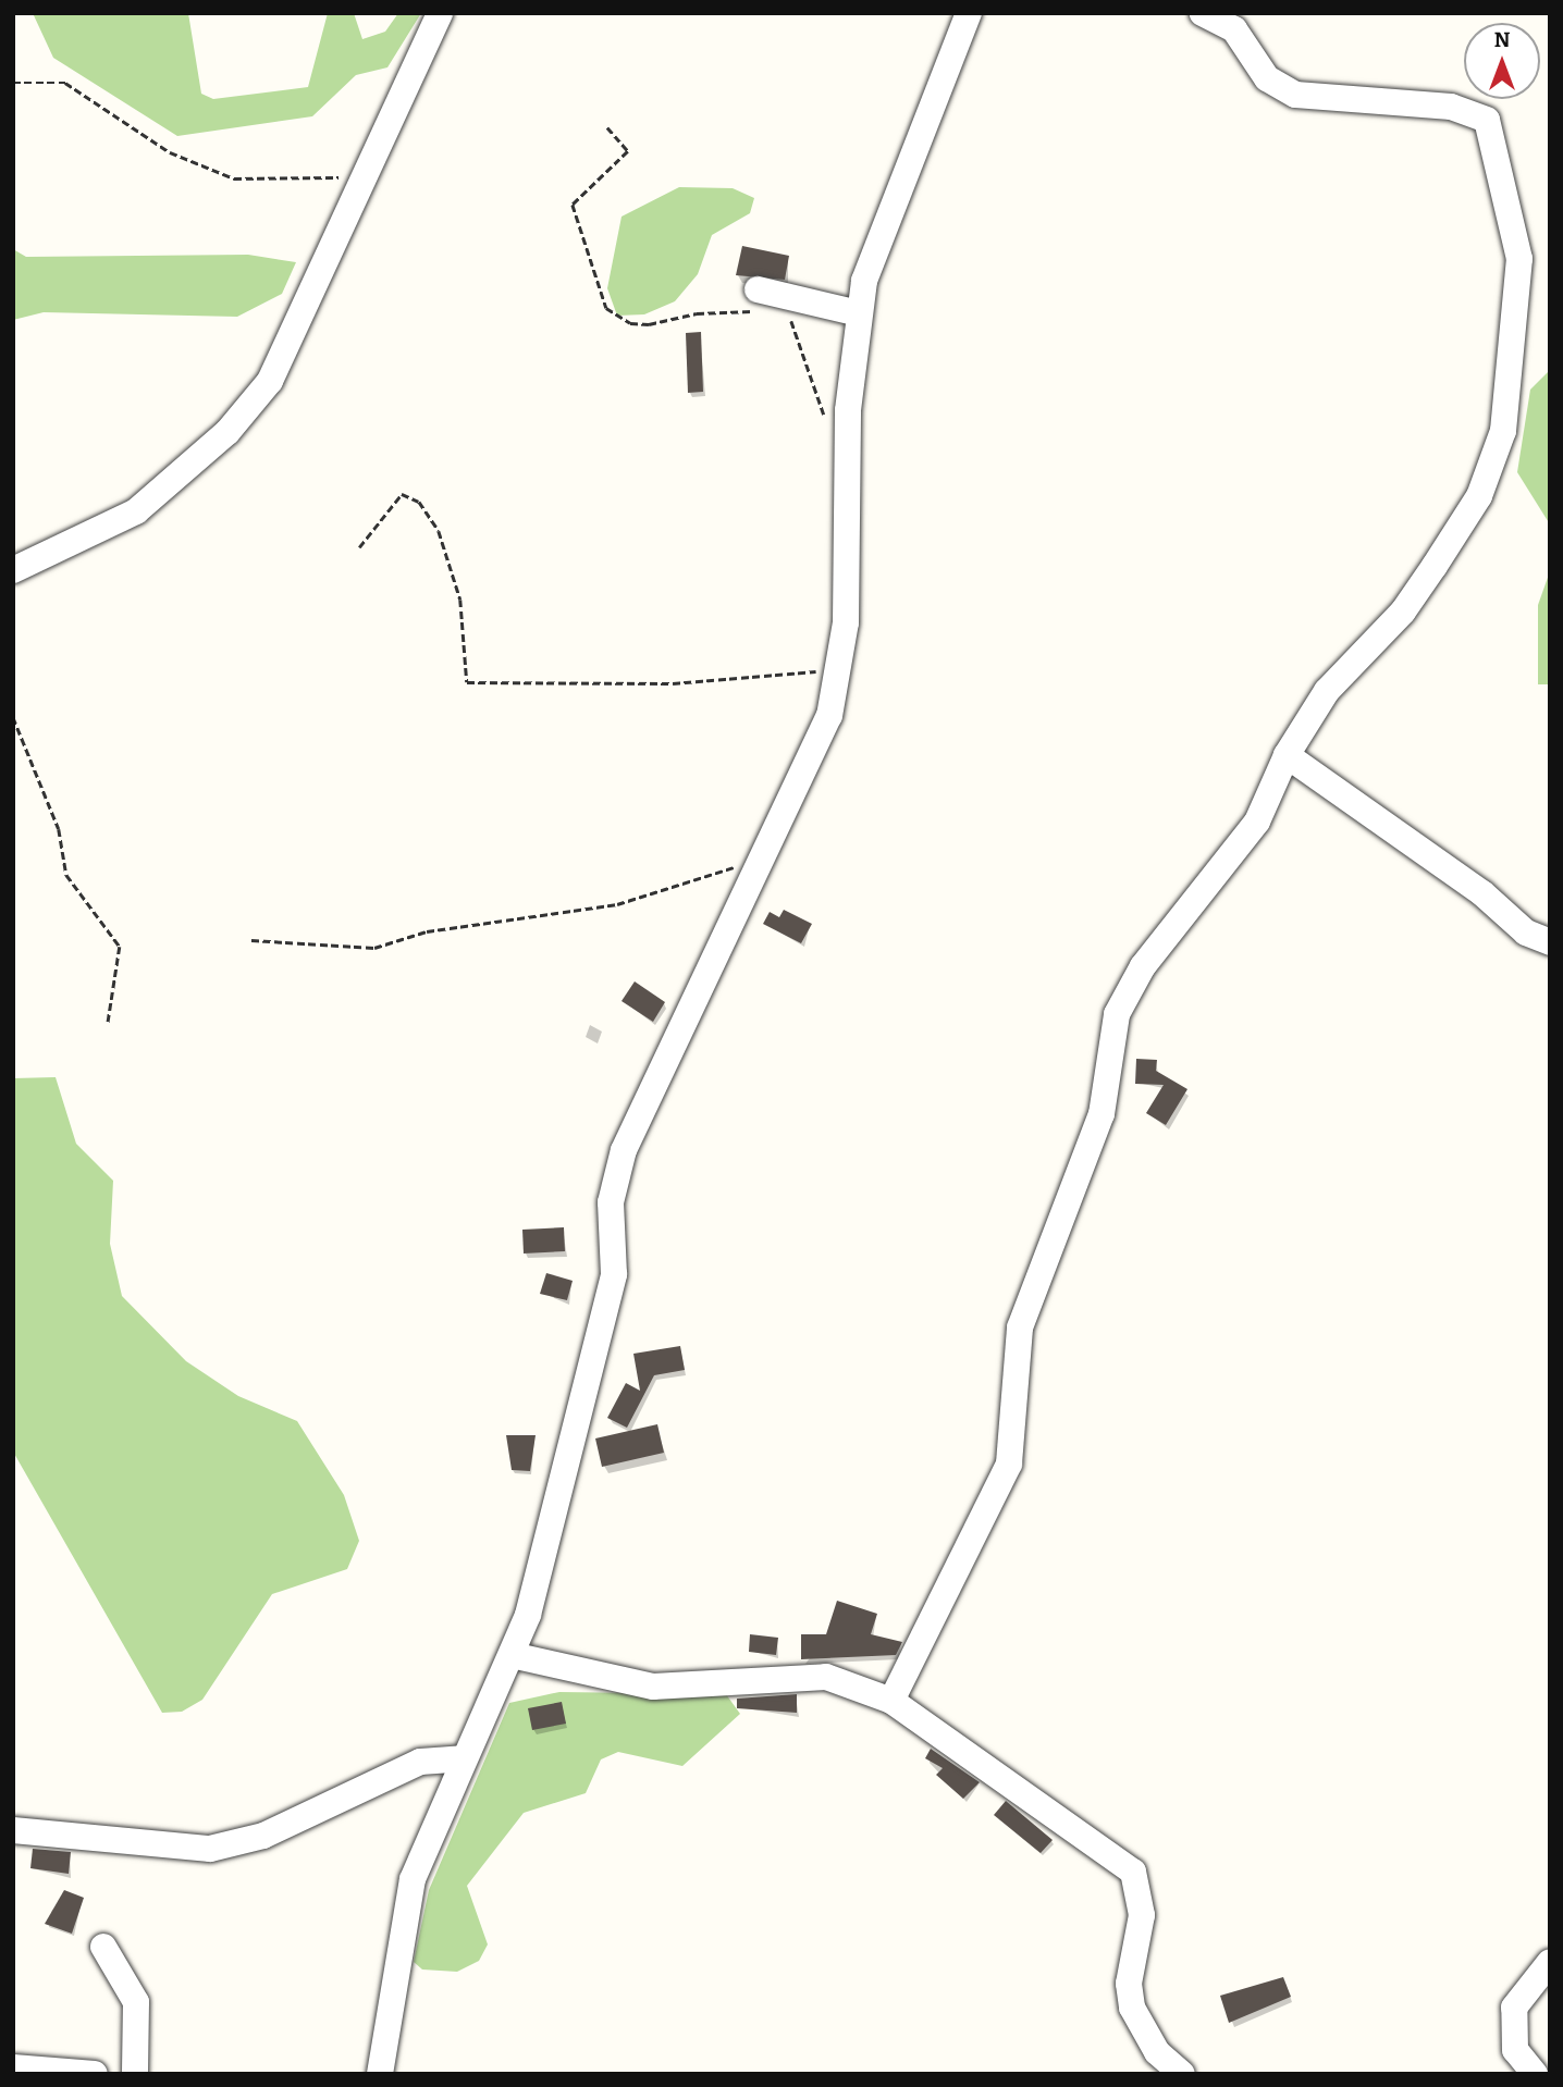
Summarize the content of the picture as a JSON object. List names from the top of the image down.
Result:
{
  "north": "top"
}
